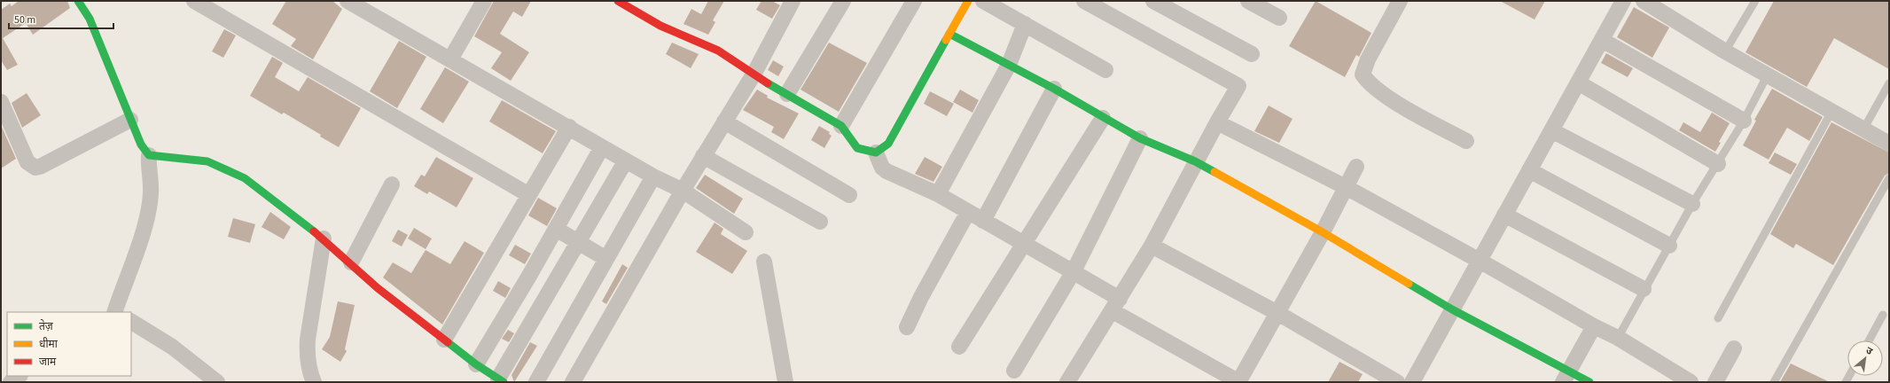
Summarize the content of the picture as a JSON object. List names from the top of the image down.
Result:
{
  "legend": ["तेज़", "धीमा", "जाम"],
  "scale_bar": "50 m",
  "north": "top right"
}
